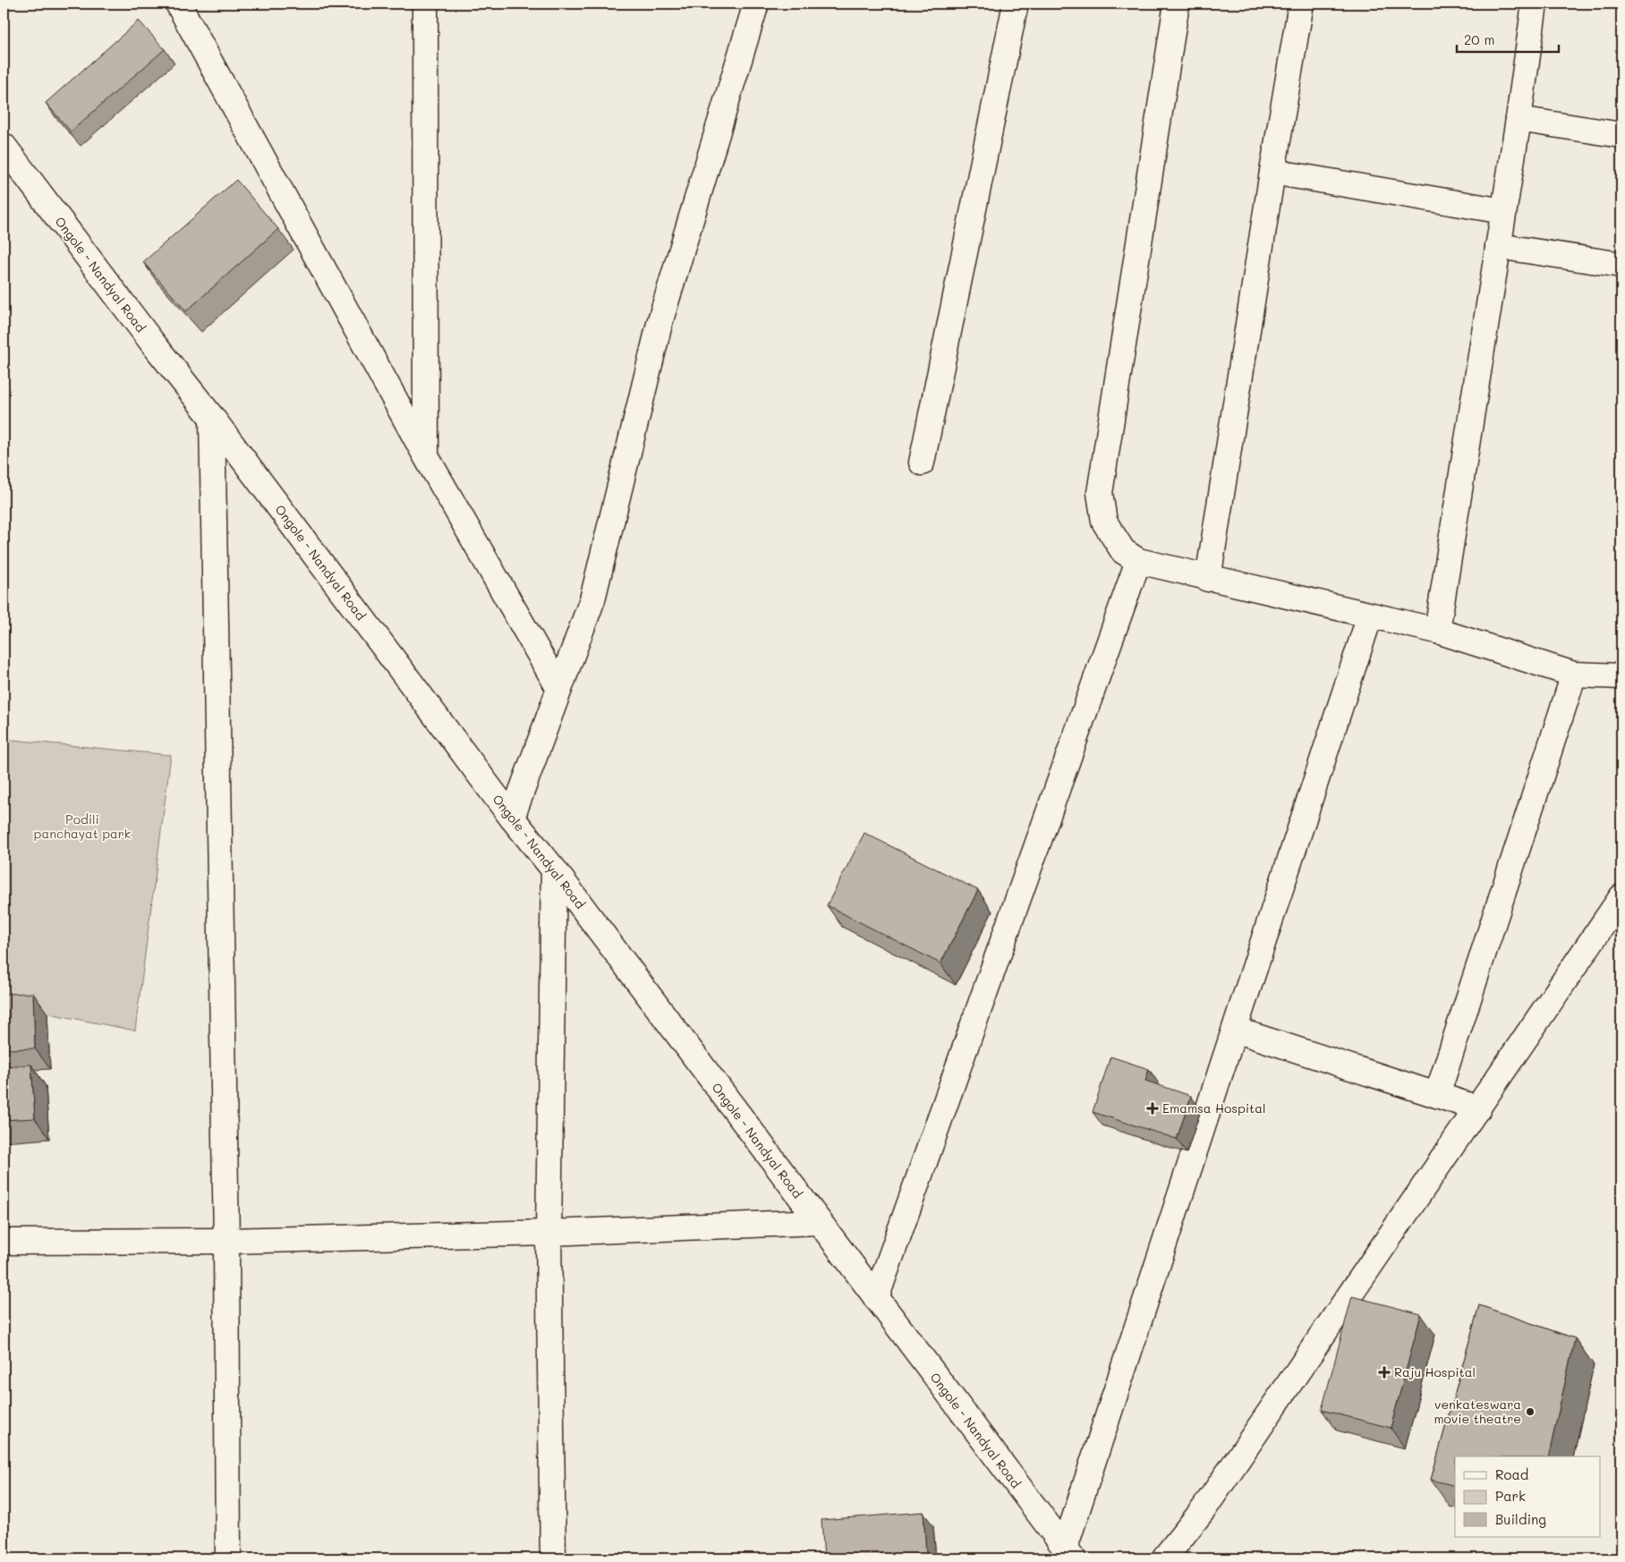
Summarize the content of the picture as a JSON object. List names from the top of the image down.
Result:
{
  "streets": {
    "street": ["Ongole - Nandyal Road"]
  },
  "parks": ["Podili panchayat park"],
  "places": {
    "health": ["Emamsa Hospital", "Raju Hospital"],
    "other": ["venkateswara movie theatre"]
  },
  "legend": ["Road", "Park", "Building"],
  "scale_bar": "20 m"
}
